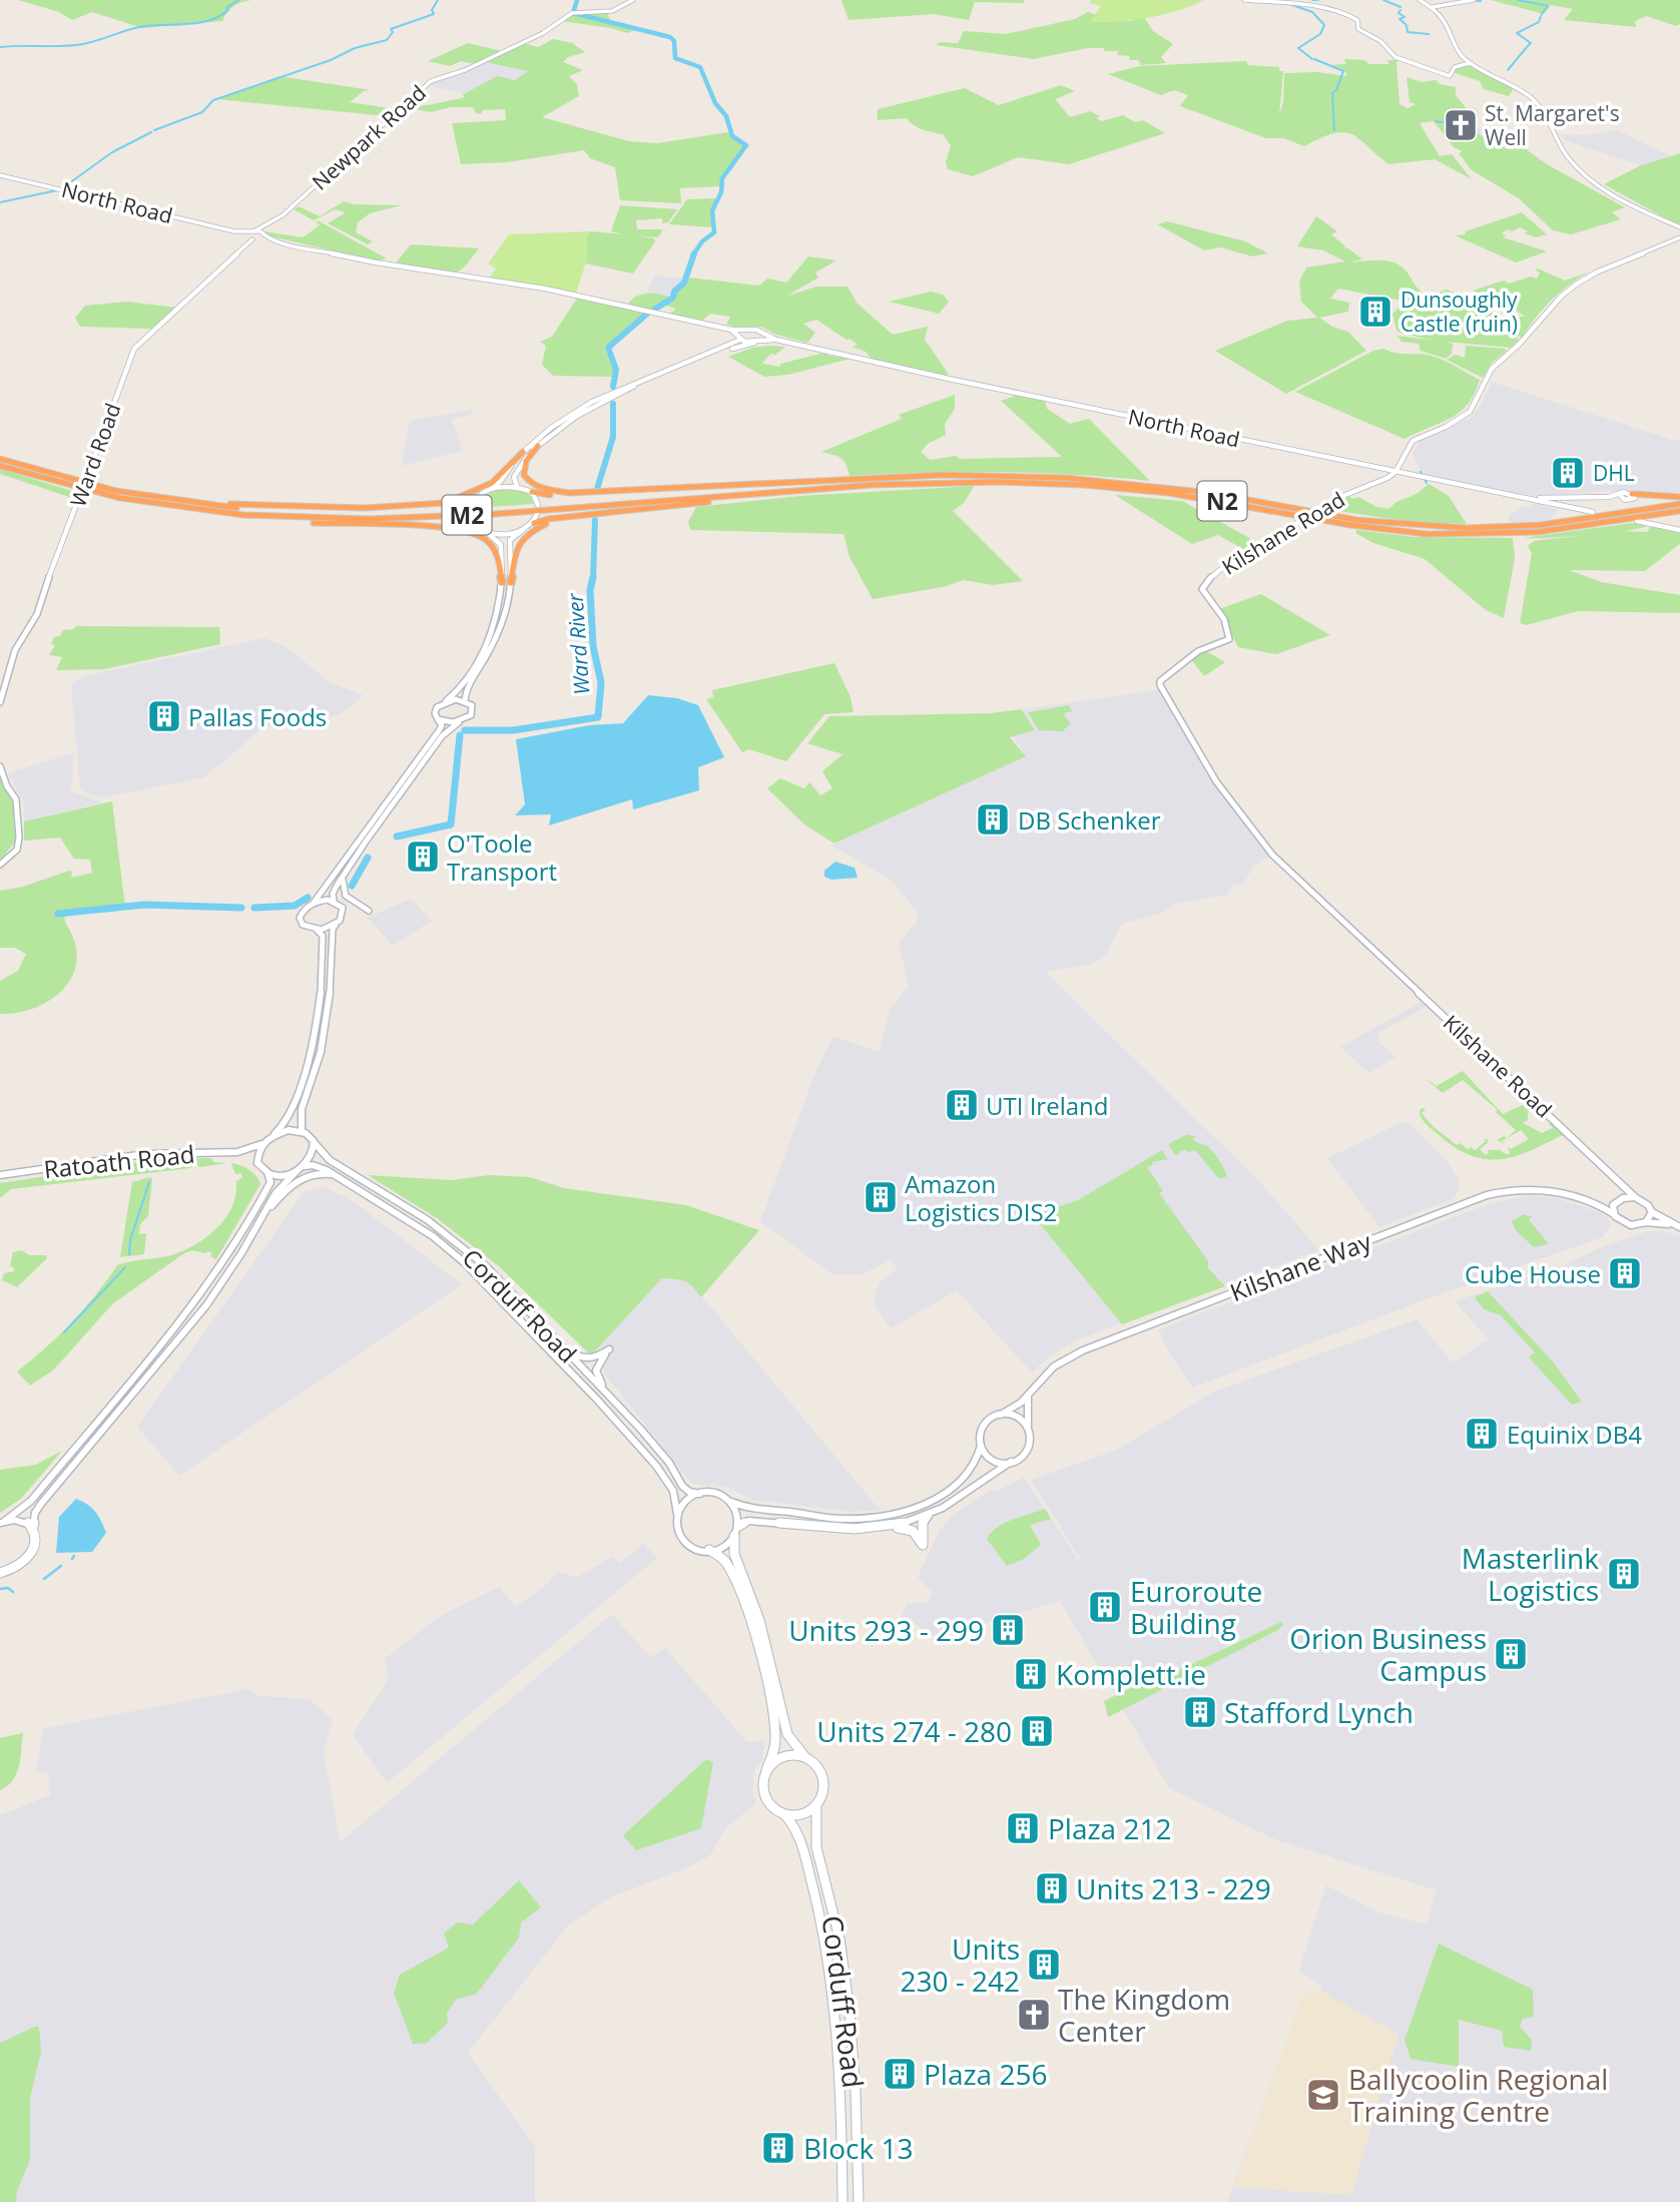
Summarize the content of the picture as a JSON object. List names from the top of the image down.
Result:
{
  "streets": {
    "highway": ["N2", "M2"],
    "street": [
      "Newpark Road",
      "North Road",
      "Ward Road",
      "Kilshane Road",
      "Ratoath Road",
      "Kilshane Way",
      "Corduff Road"
    ]
  },
  "crossings": [
    ["North Road", "Kilshane Road"],
    ["N2", "M2"],
    ["Kilshane Road", "Kilshane Way"],
    ["Ratoath Road", "Corduff Road"]
  ],
  "water": ["Ward River"],
  "places": {
    "church": ["St. Margaret's Well", "The Kingdom Center"],
    "building": [
      "Dunsoughly Castle (ruin)",
      "DHL",
      "Pallas Foods",
      "DB Schenker",
      "O'Toole Transport",
      "UTI Ireland",
      "Amazon Logistics DIS2",
      "Cube House",
      "Equinix DB4",
      "Masterlink Logistics",
      "Euroroute Building",
      "Units 293 - 299",
      "Orion Business Campus",
      "Komplett.ie",
      "Stafford Lynch",
      "Units 274 - 280",
      "Plaza 212",
      "Units 213 - 229",
      "Units 230 - 242",
      "Plaza 256",
      "Block 13"
    ],
    "school or university": ["Ballycoolin Regional Training Centre"]
  }
}
